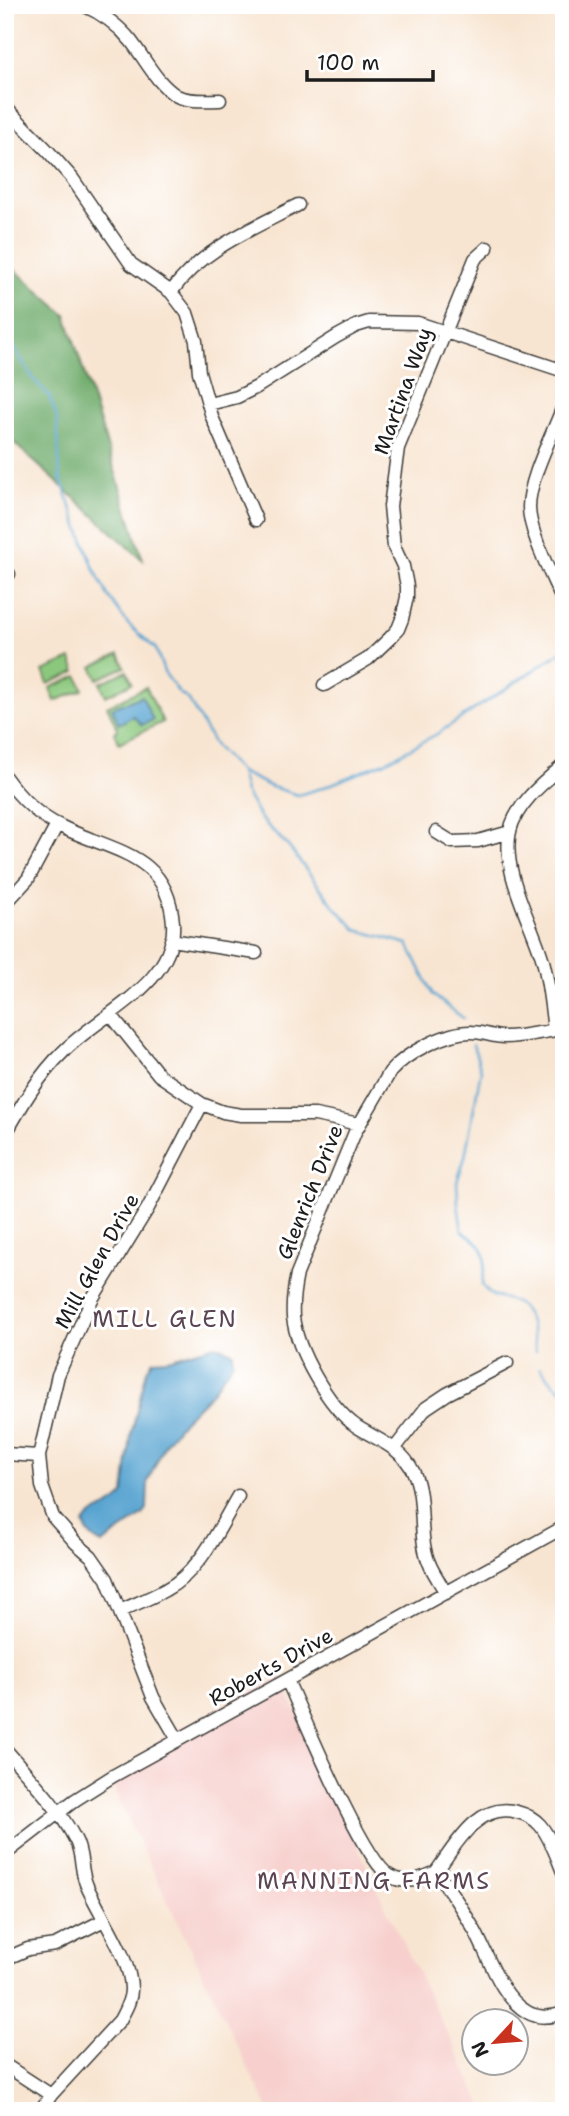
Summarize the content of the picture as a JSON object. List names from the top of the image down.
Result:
{
  "streets": {
    "street": [
      "Martina Way",
      "Glenrich Drive",
      "Mill Glen Drive",
      "Roberts Drive"
    ]
  },
  "crossings": [
    ["Glenrich Drive", "Roberts Drive"],
    ["Mill Glen Drive", "Roberts Drive"]
  ],
  "districts": ["MILL GLEN", "MANNING FARMS"],
  "scale_bar": "100 m",
  "north": "bottom left"
}
